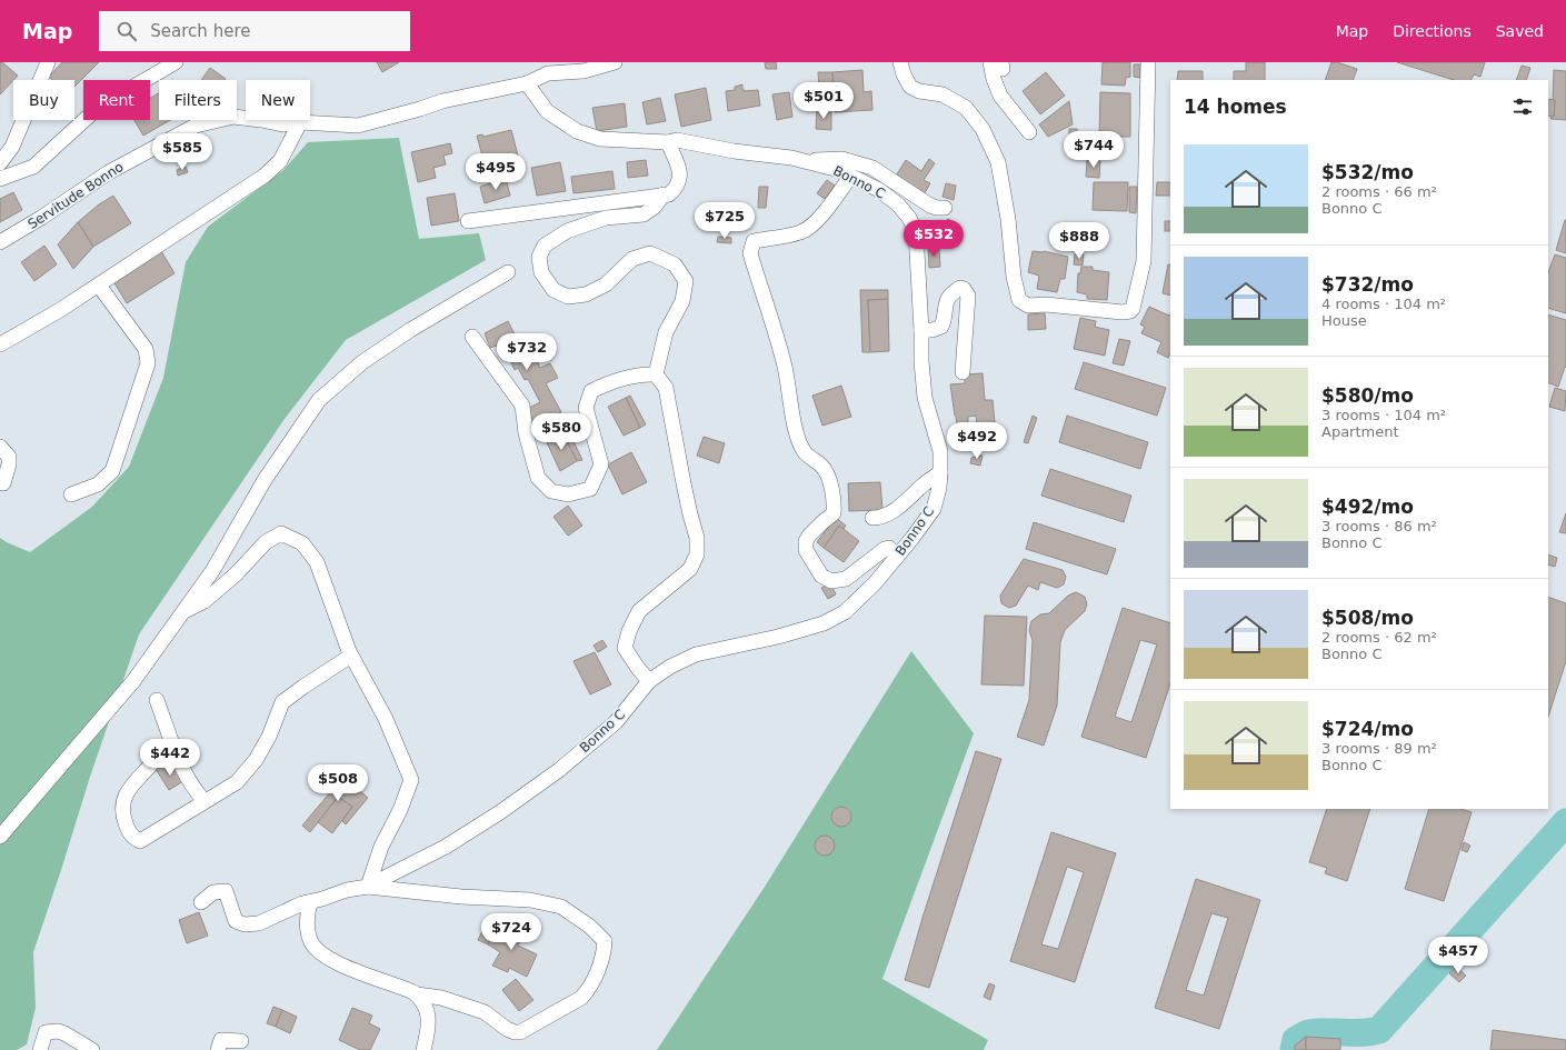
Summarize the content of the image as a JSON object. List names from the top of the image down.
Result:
{
  "streets": {
    "street": ["Bonno C", "Servitude Bonno"]
  },
  "crossings": [
    ["Bonno C", "Servitude Bonno"]
  ],
  "page": {
    "header": "Map",
    "search": "Search here",
    "nav": ["Map", "Directions", "Saved"],
    "chip": [
      "Buy",
      "Rent",
      "Filters",
      "New"
    ],
    "heading": "14 homes",
    "price": [
      "$501",
      "$744",
      "$585",
      "$495",
      "$725",
      "$532",
      "$888",
      "$732",
      "$580",
      "$492",
      "$442",
      "$508",
      "$724",
      "$457"
    ],
    "list": [
      {
        "name": "$532/mo",
        "note": "2 rooms · 66 m² · Bonno C"
      },
      {
        "name": "$732/mo",
        "note": "4 rooms · 104 m² · House"
      },
      {
        "name": "$580/mo",
        "note": "3 rooms · 104 m² · Apartment"
      },
      {
        "name": "$492/mo",
        "note": "3 rooms · 86 m² · Bonno C"
      },
      {
        "name": "$508/mo",
        "note": "2 rooms · 62 m² · Bonno C"
      },
      {
        "name": "$724/mo",
        "note": "3 rooms · 89 m² · Bonno C"
      }
    ]
  }
}
